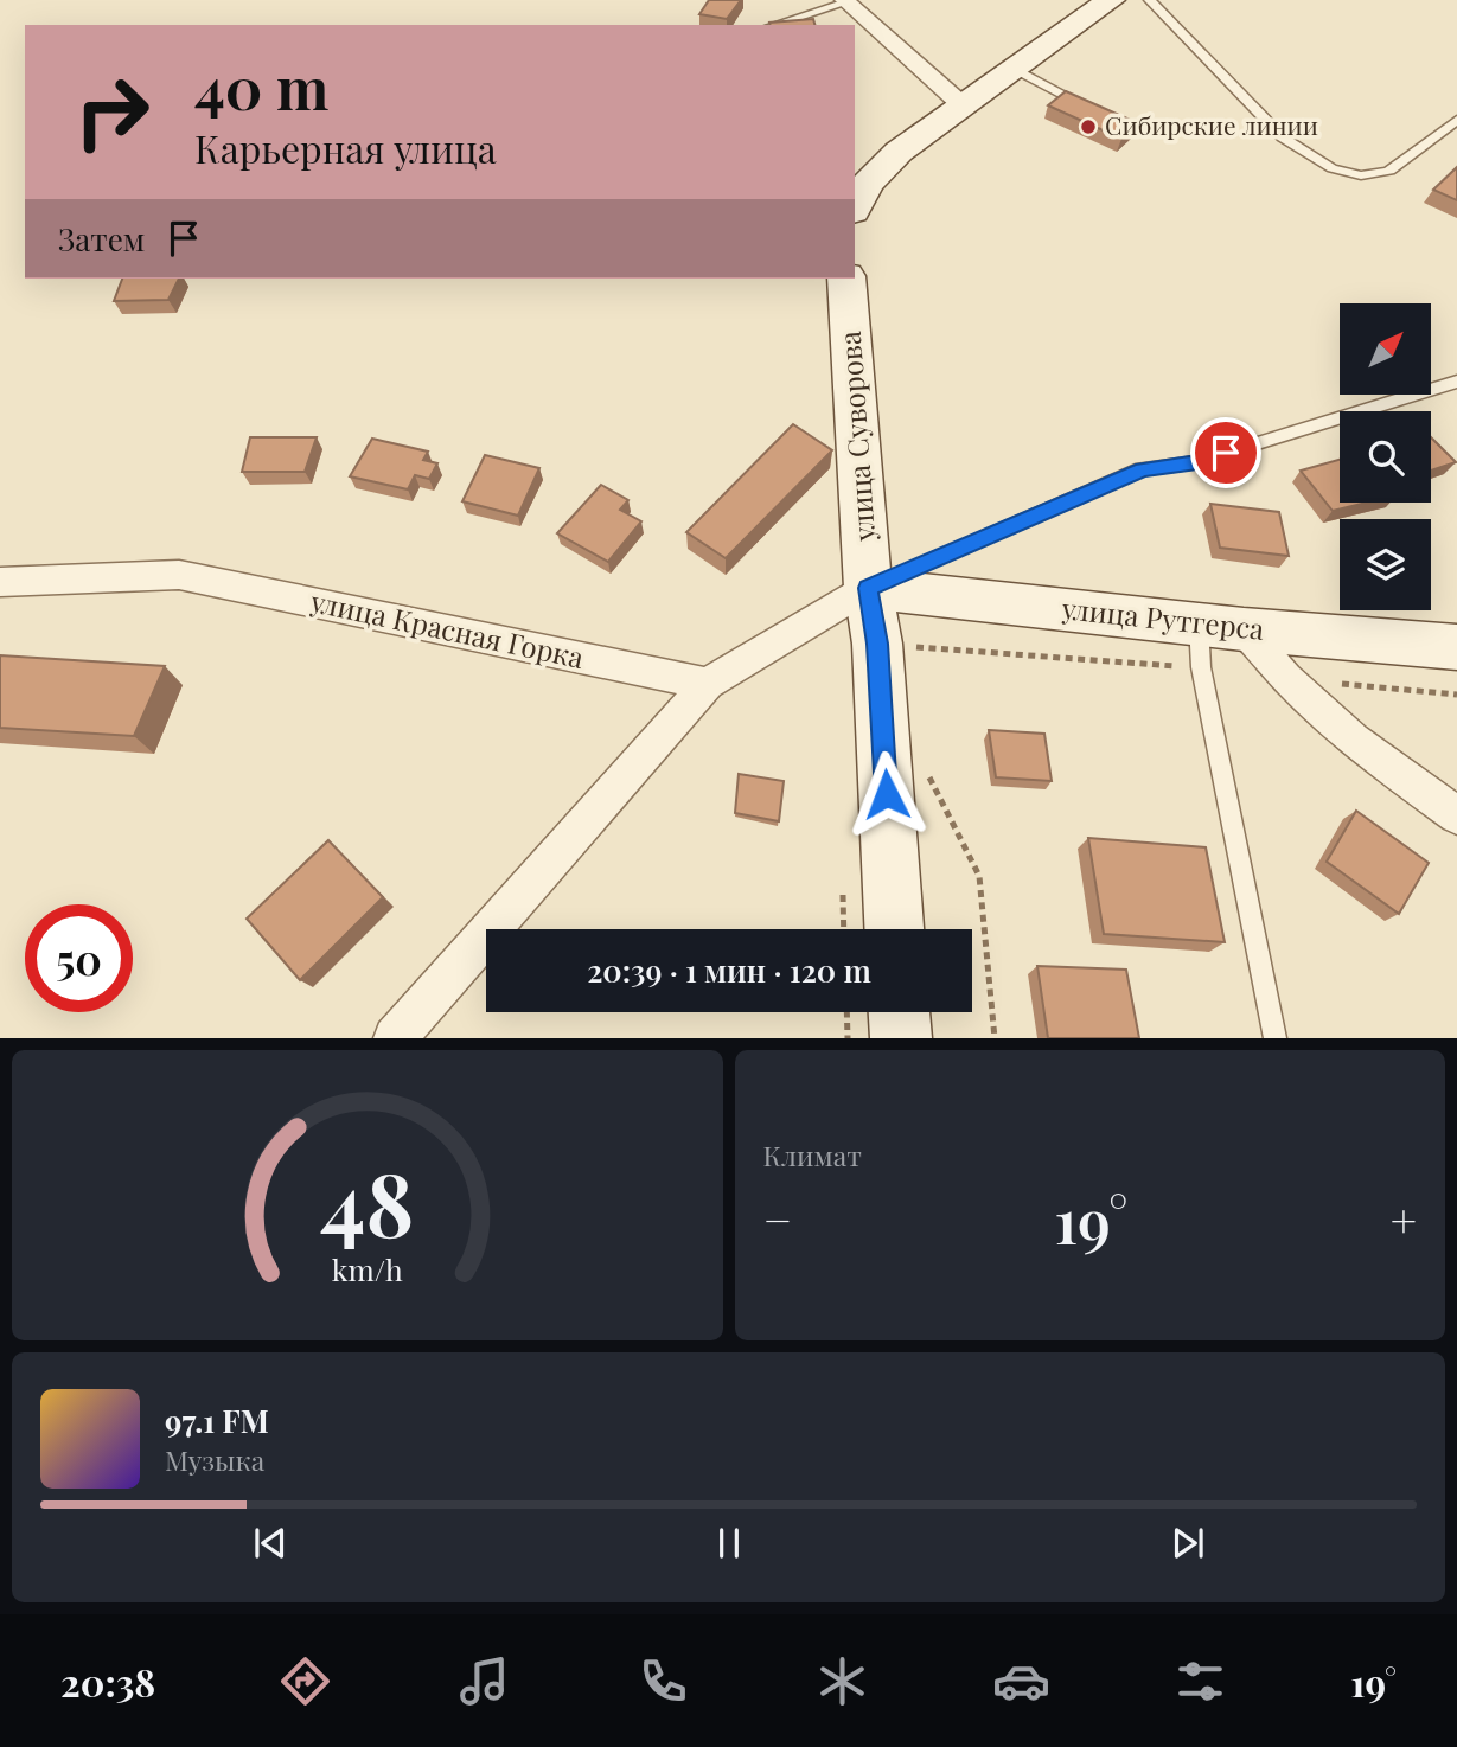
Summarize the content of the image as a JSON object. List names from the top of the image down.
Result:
{
  "streets": {
    "main road": ["улица Суворова", "улица Рутгерса"],
    "street": ["улица Красная Горка"]
  },
  "crossings": [
    ["улица Суворова", "улица Рутгерса"]
  ],
  "places": ["Сибирские линии"],
  "north": "top right",
  "page": {
    "turn": ["40 m", "Карьерная улица"],
    "then": "Затем",
    "limit": "50",
    "trip": "20:39 · 1 мин · 120 m",
    "tile": "Климат",
    "heat": ["−", "19°", "+"],
    "song": ["97.1 FM", "Музыка"],
    "tabs": ["20:38", "19°"],
    "gauge": ["48", "km/h"]
  }
}
